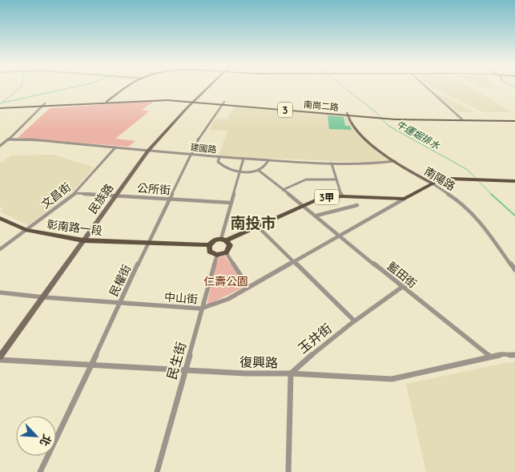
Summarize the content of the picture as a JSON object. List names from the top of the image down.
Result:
{
  "streets": {
    "main road": [
      "南崗二路",
      "3",
      "3甲",
      "彰南路一段"
    ],
    "street": [
      "建國路",
      "南陽路",
      "公所街",
      "文昌街",
      "民族路",
      "藍田街",
      "民權街",
      "中山街",
      "玉井街",
      "民生街",
      "復興路"
    ]
  },
  "crossings": [
    ["南崗二路", "3"],
    ["南崗二路", "南陽路"],
    ["南崗二路", "民族路"],
    ["南崗二路", "民權街"],
    ["3", "民族路"],
    ["建國路", "南陽路"],
    ["建國路", "文昌街"],
    ["建國路", "民族路"],
    ["建國路", "民權街"],
    ["公所街", "文昌街"],
    ["公所街", "民族路"],
    ["公所街", "民權街"],
    ["文昌街", "彰南路一段"],
    ["3甲", "彰南路一段"],
    ["3甲", "藍田街"],
    ["3甲", "民權街"],
    ["3甲", "中山街"],
    ["3甲", "民生街"],
    ["民族路", "彰南路一段"],
    ["民族路", "中山街"],
    ["彰南路一段", "民權街"],
    ["藍田街", "中山街"],
    ["藍田街", "玉井街"],
    ["藍田街", "復興路"],
    ["民權街", "中山街"],
    ["民權街", "復興路"],
    ["中山街", "民生街"],
    ["玉井街", "復興路"],
    ["民生街", "復興路"]
  ],
  "districts": ["南投市"],
  "water": ["牛運堀排水"],
  "parks": ["仁壽公園"],
  "north": "bottom right"
}
